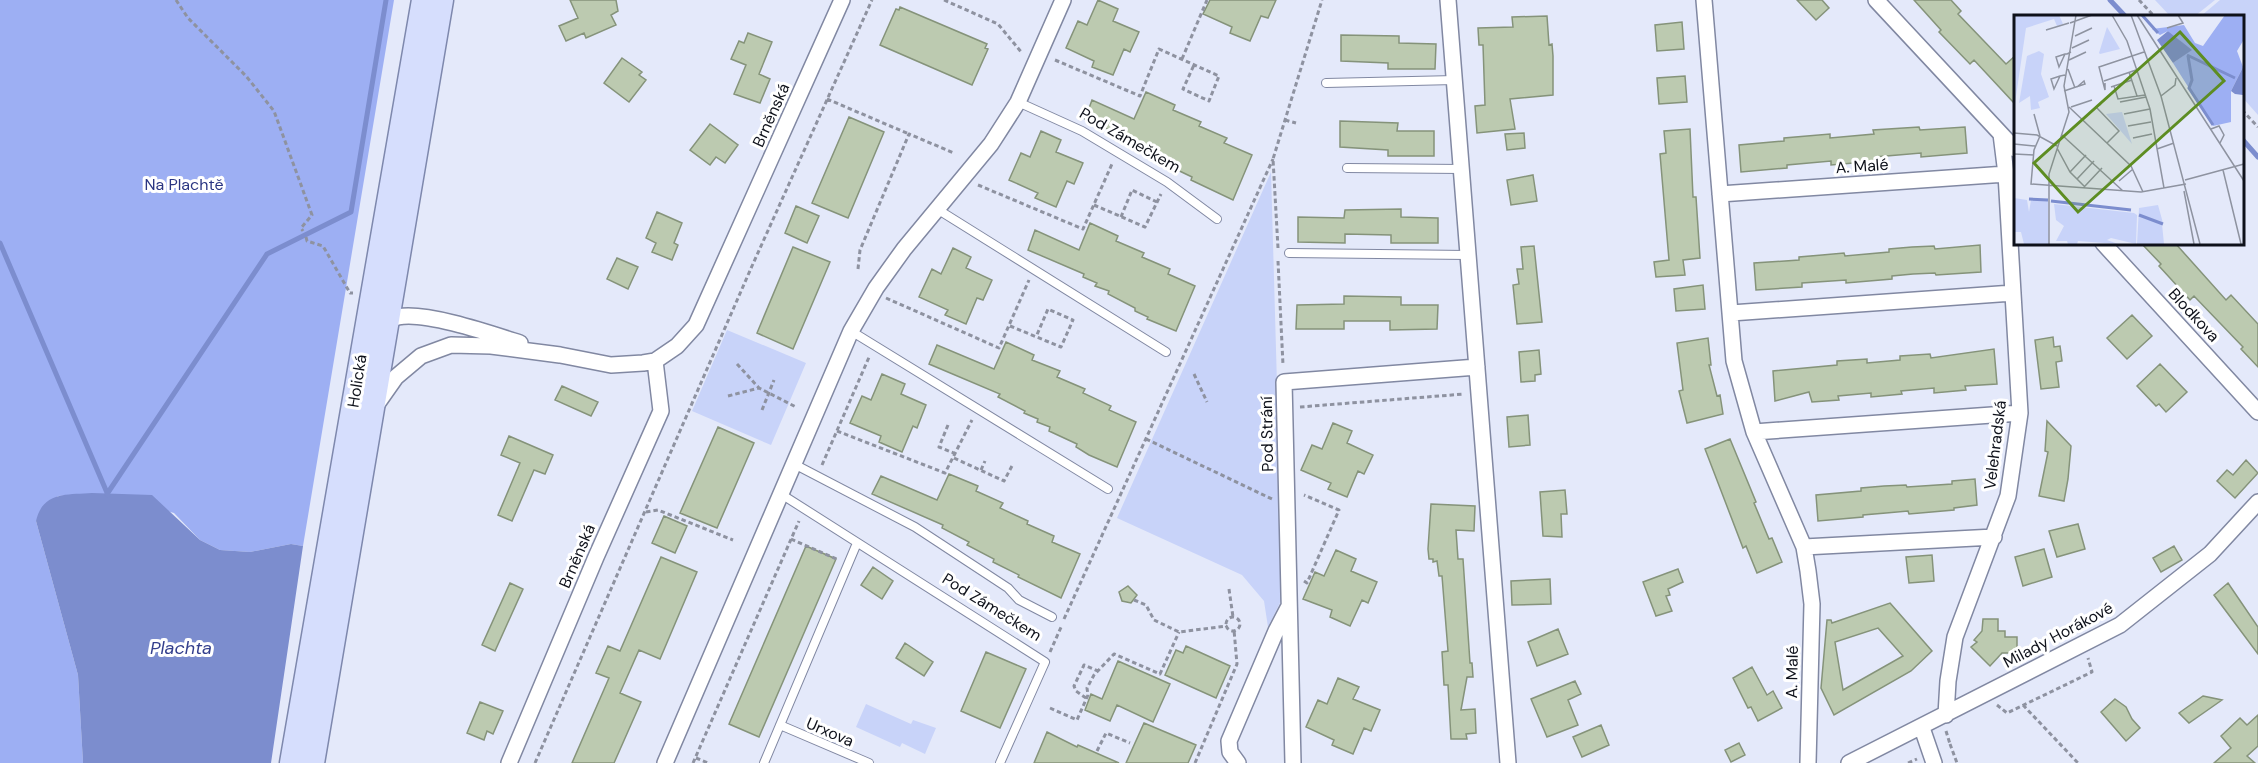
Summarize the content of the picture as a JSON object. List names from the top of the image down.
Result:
{
  "streets": {
    "main road": ["Holická"],
    "street": [
      "Brněnská",
      "A. Malé",
      "Blodkova",
      "Pod Strání",
      "Velehradská",
      "Milady Horákové"
    ],
    "lane": ["Pod Zámečkem", "Urxova"]
  },
  "crossings": [
    ["A. Malé", "Velehradská"],
    ["Velehradská", "Milady Horákové"]
  ],
  "water": ["Plachta"],
  "parks": ["Na Plachtě"]
}
